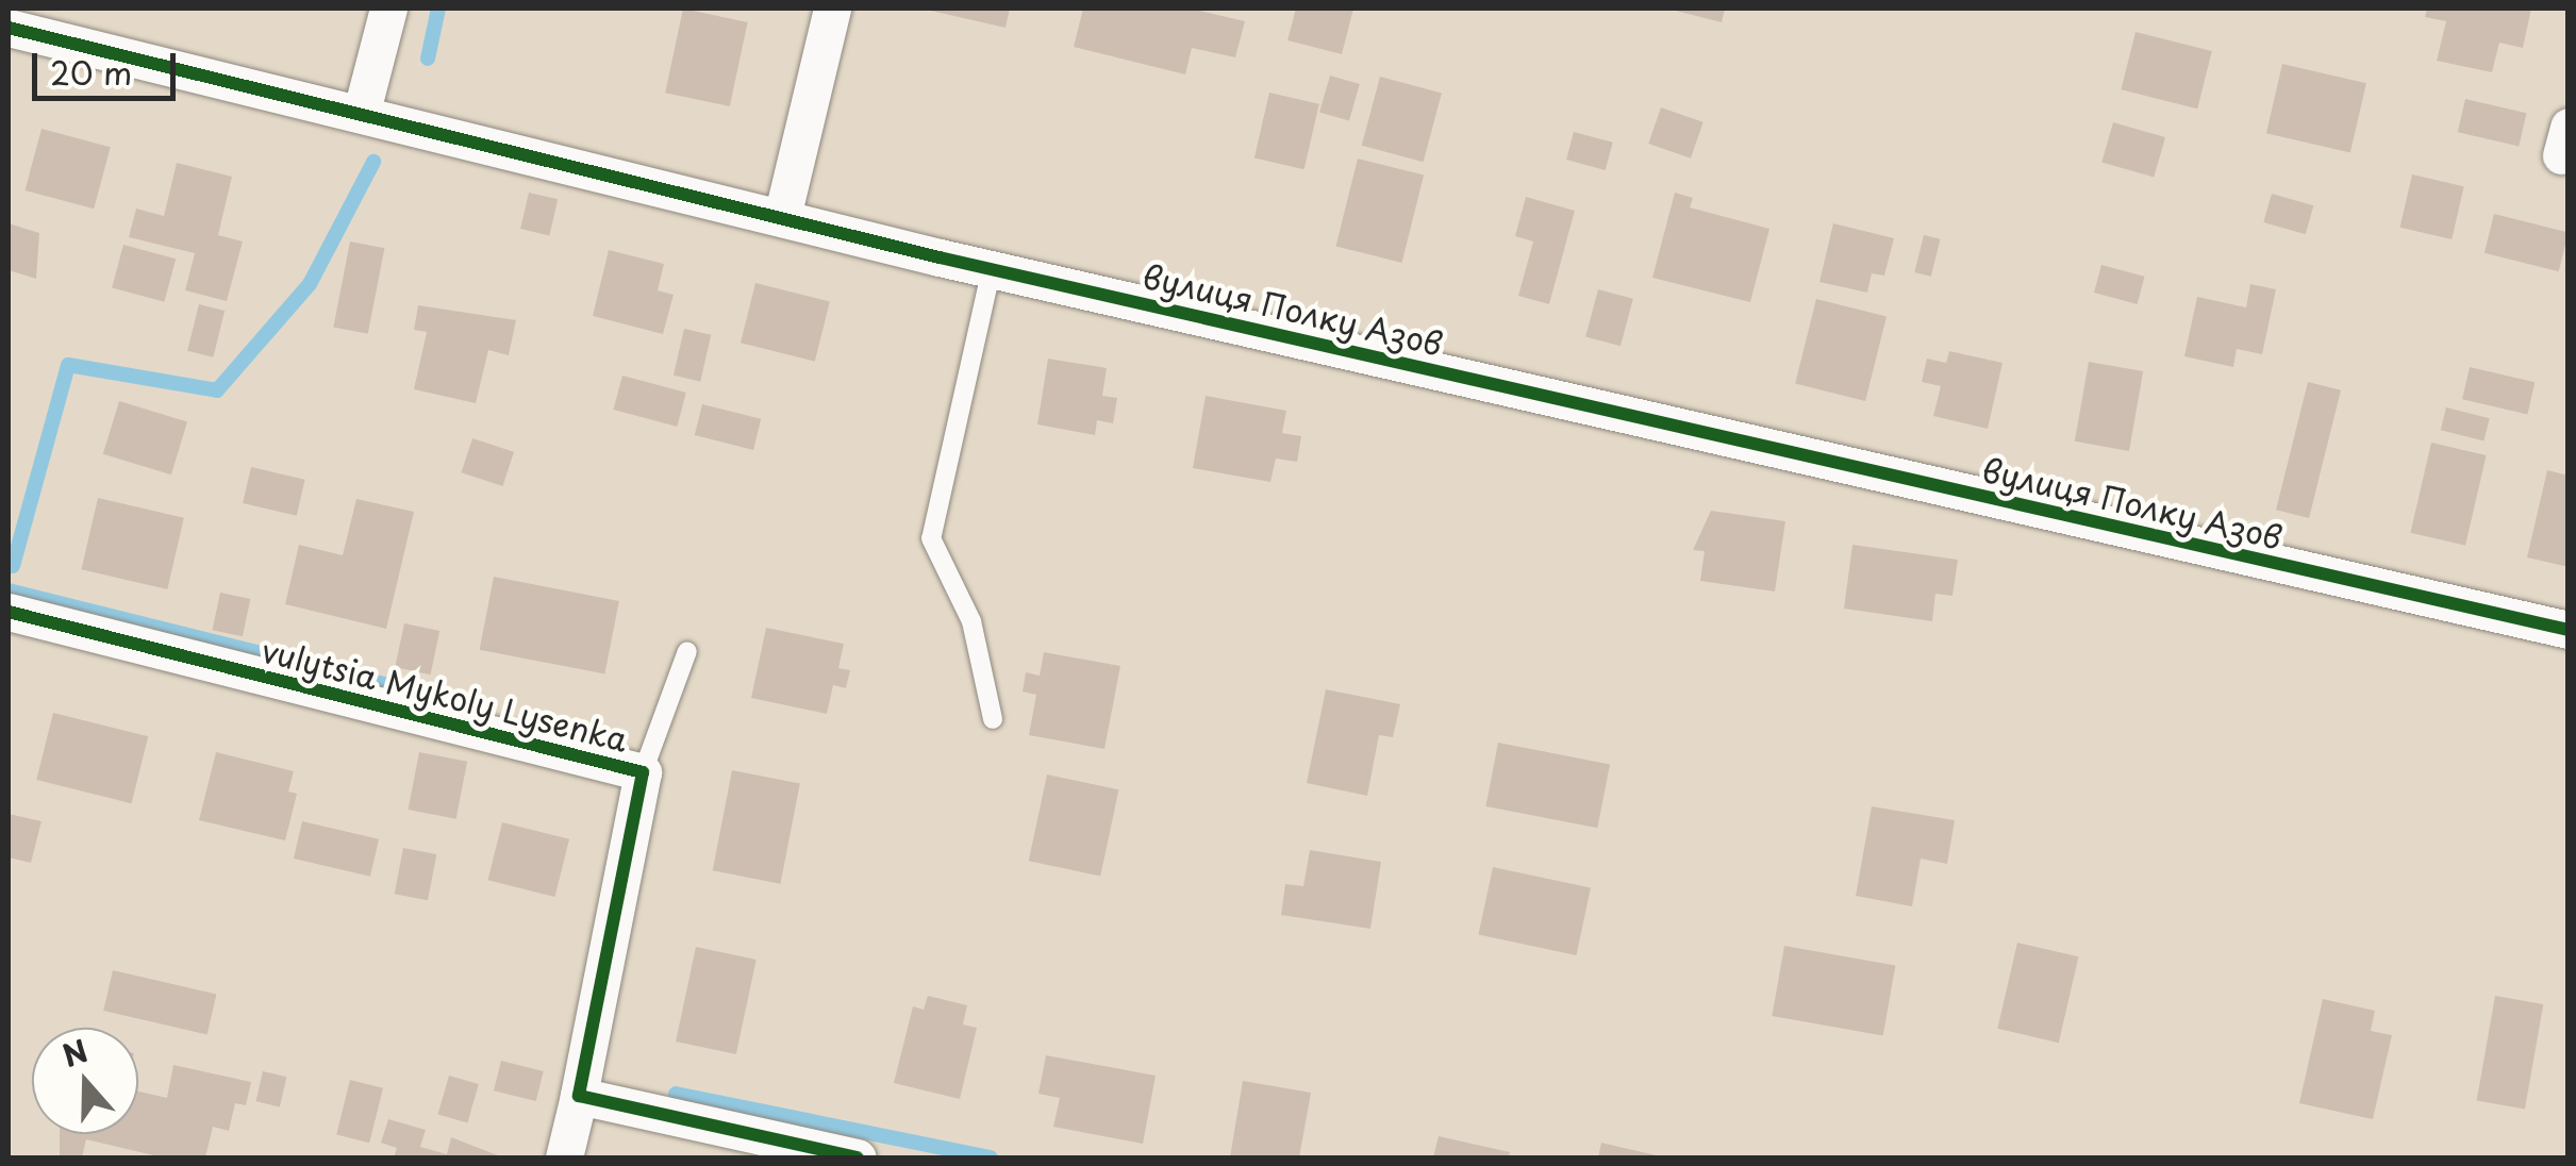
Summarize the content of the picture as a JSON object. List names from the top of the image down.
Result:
{
  "streets": {
    "street": ["вулиця Полку Азов", "vulytsia Mykoly Lysenka"]
  },
  "scale_bar": "20 m",
  "north": "top"
}
